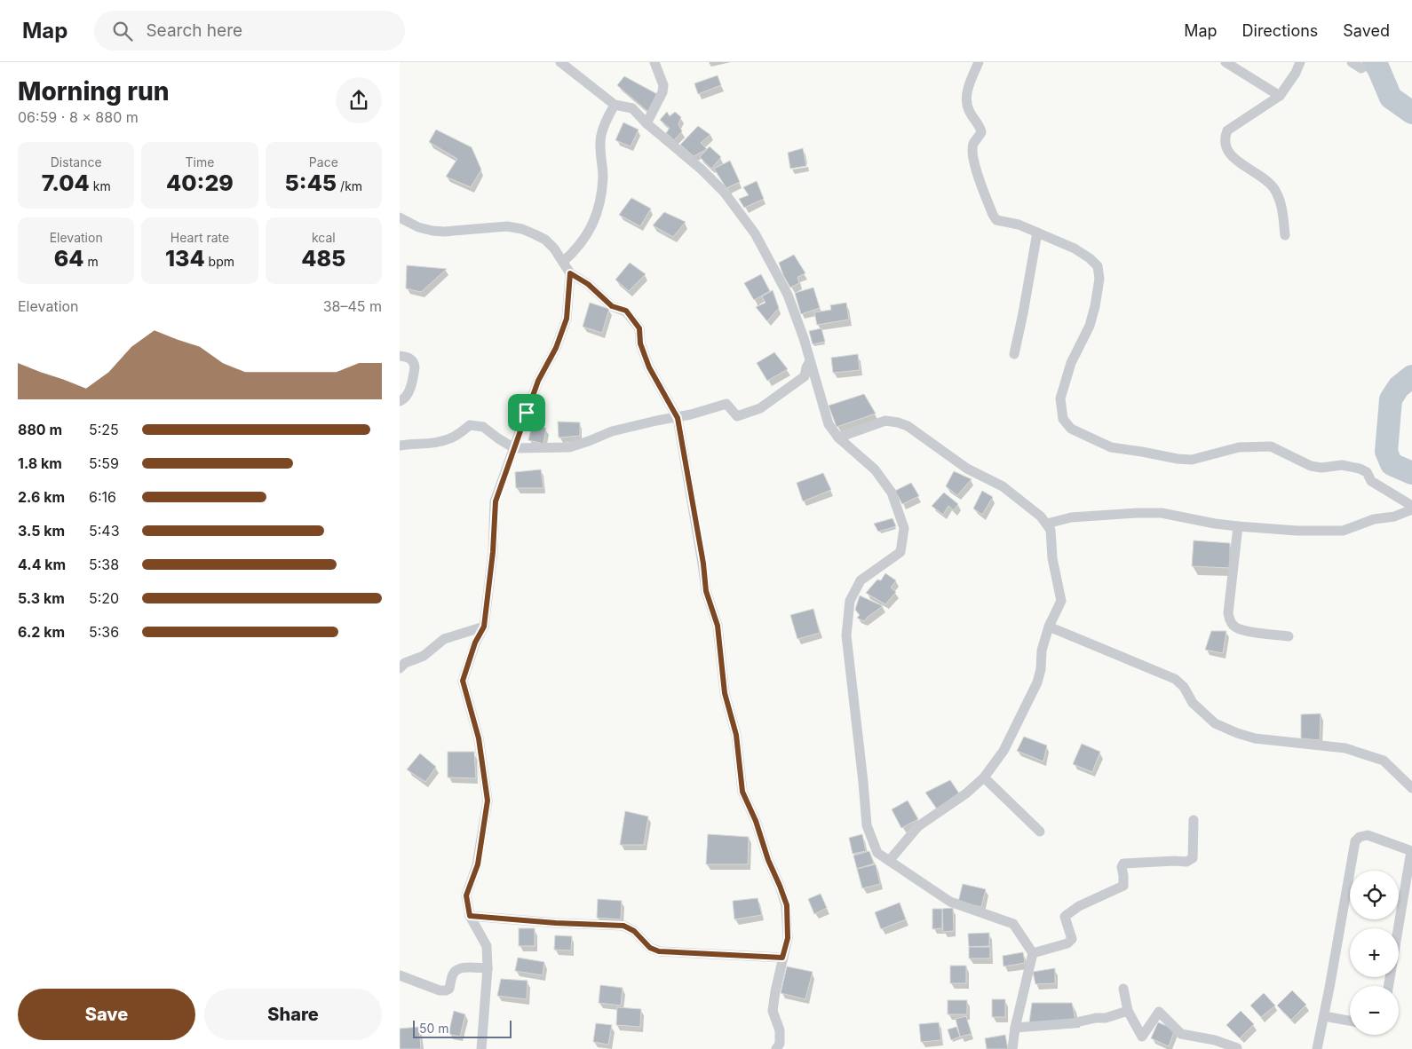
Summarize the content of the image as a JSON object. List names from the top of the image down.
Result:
{
  "scale_bar": "50 m",
  "page": {
    "header": "Map",
    "search": "Search here",
    "nav": ["Map", "Directions", "Saved"],
    "heading": ["Morning run", "06:59 · 8 × 880 m"],
    "stats": [
      ["Distance", "7.04 km"],
      ["Time", "40:29"],
      ["Pace", "5:45 /km"],
      ["Elevation", "64 m"],
      ["Heart rate", "134 bpm"],
      ["kcal", "485"]
    ],
    "chart": ["Elevation", "38–45 m"],
    "list": [
      {
        "name": "880 m",
        "note": "5:25"
      },
      {
        "name": "1.8 km",
        "note": "5:59"
      },
      {
        "name": "2.6 km",
        "note": "6:16"
      },
      {
        "name": "3.5 km",
        "note": "5:43"
      },
      {
        "name": "4.4 km",
        "note": "5:38"
      },
      {
        "name": "5.3 km",
        "note": "5:20"
      },
      {
        "name": "6.2 km",
        "note": "5:36"
      }
    ],
    "map_buttons": ["+", "−"],
    "buttons": ["Save", "Share"],
    "scale": "50 m"
  }
}
